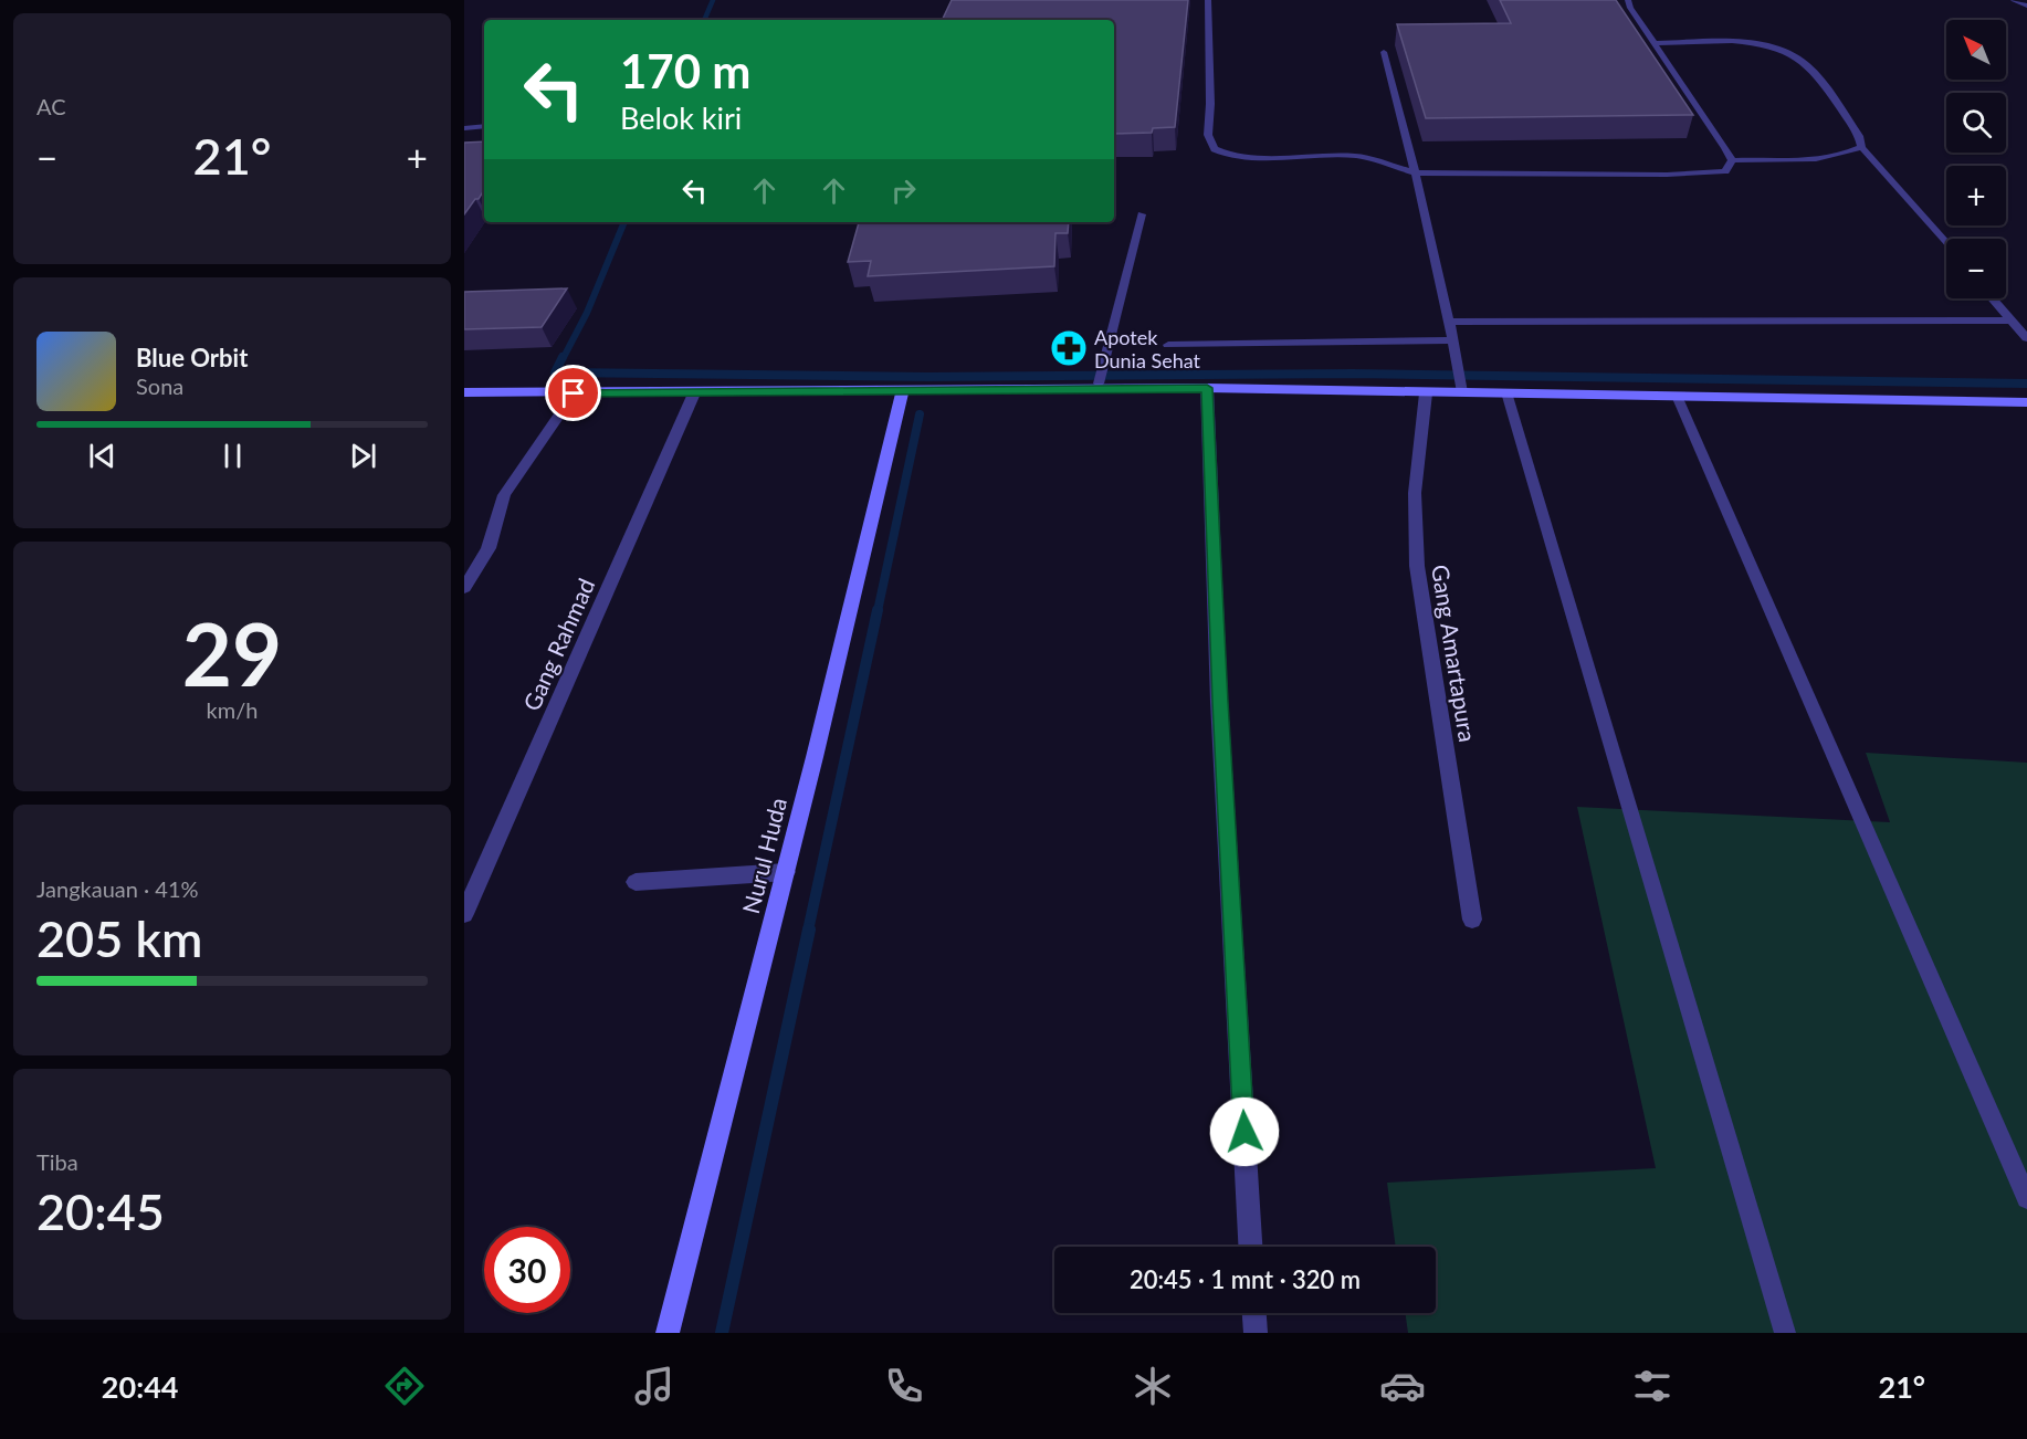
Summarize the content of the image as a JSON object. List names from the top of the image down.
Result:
{
  "streets": {
    "main road": ["Nurul Huda"],
    "street": ["Gang Rahmad", "Gang Amartapura"]
  },
  "places": {
    "pharmacy": ["Apotek Dunia Sehat"]
  },
  "north": "top left",
  "page": {
    "tile": [
      "AC",
      ["29", "km/h"],
      ["Jangkauan · 41%", "205 km"],
      ["Tiba", "20:45"]
    ],
    "map_buttons": ["+", "−"],
    "turn": ["170 m", "Belok kiri"],
    "heat": ["−", "21°", "+"],
    "song": ["Blue Orbit", "Sona"],
    "limit": "30",
    "trip": "20:45 · 1 mnt · 320 m",
    "tabs": ["20:44", "21°"]
  }
}
